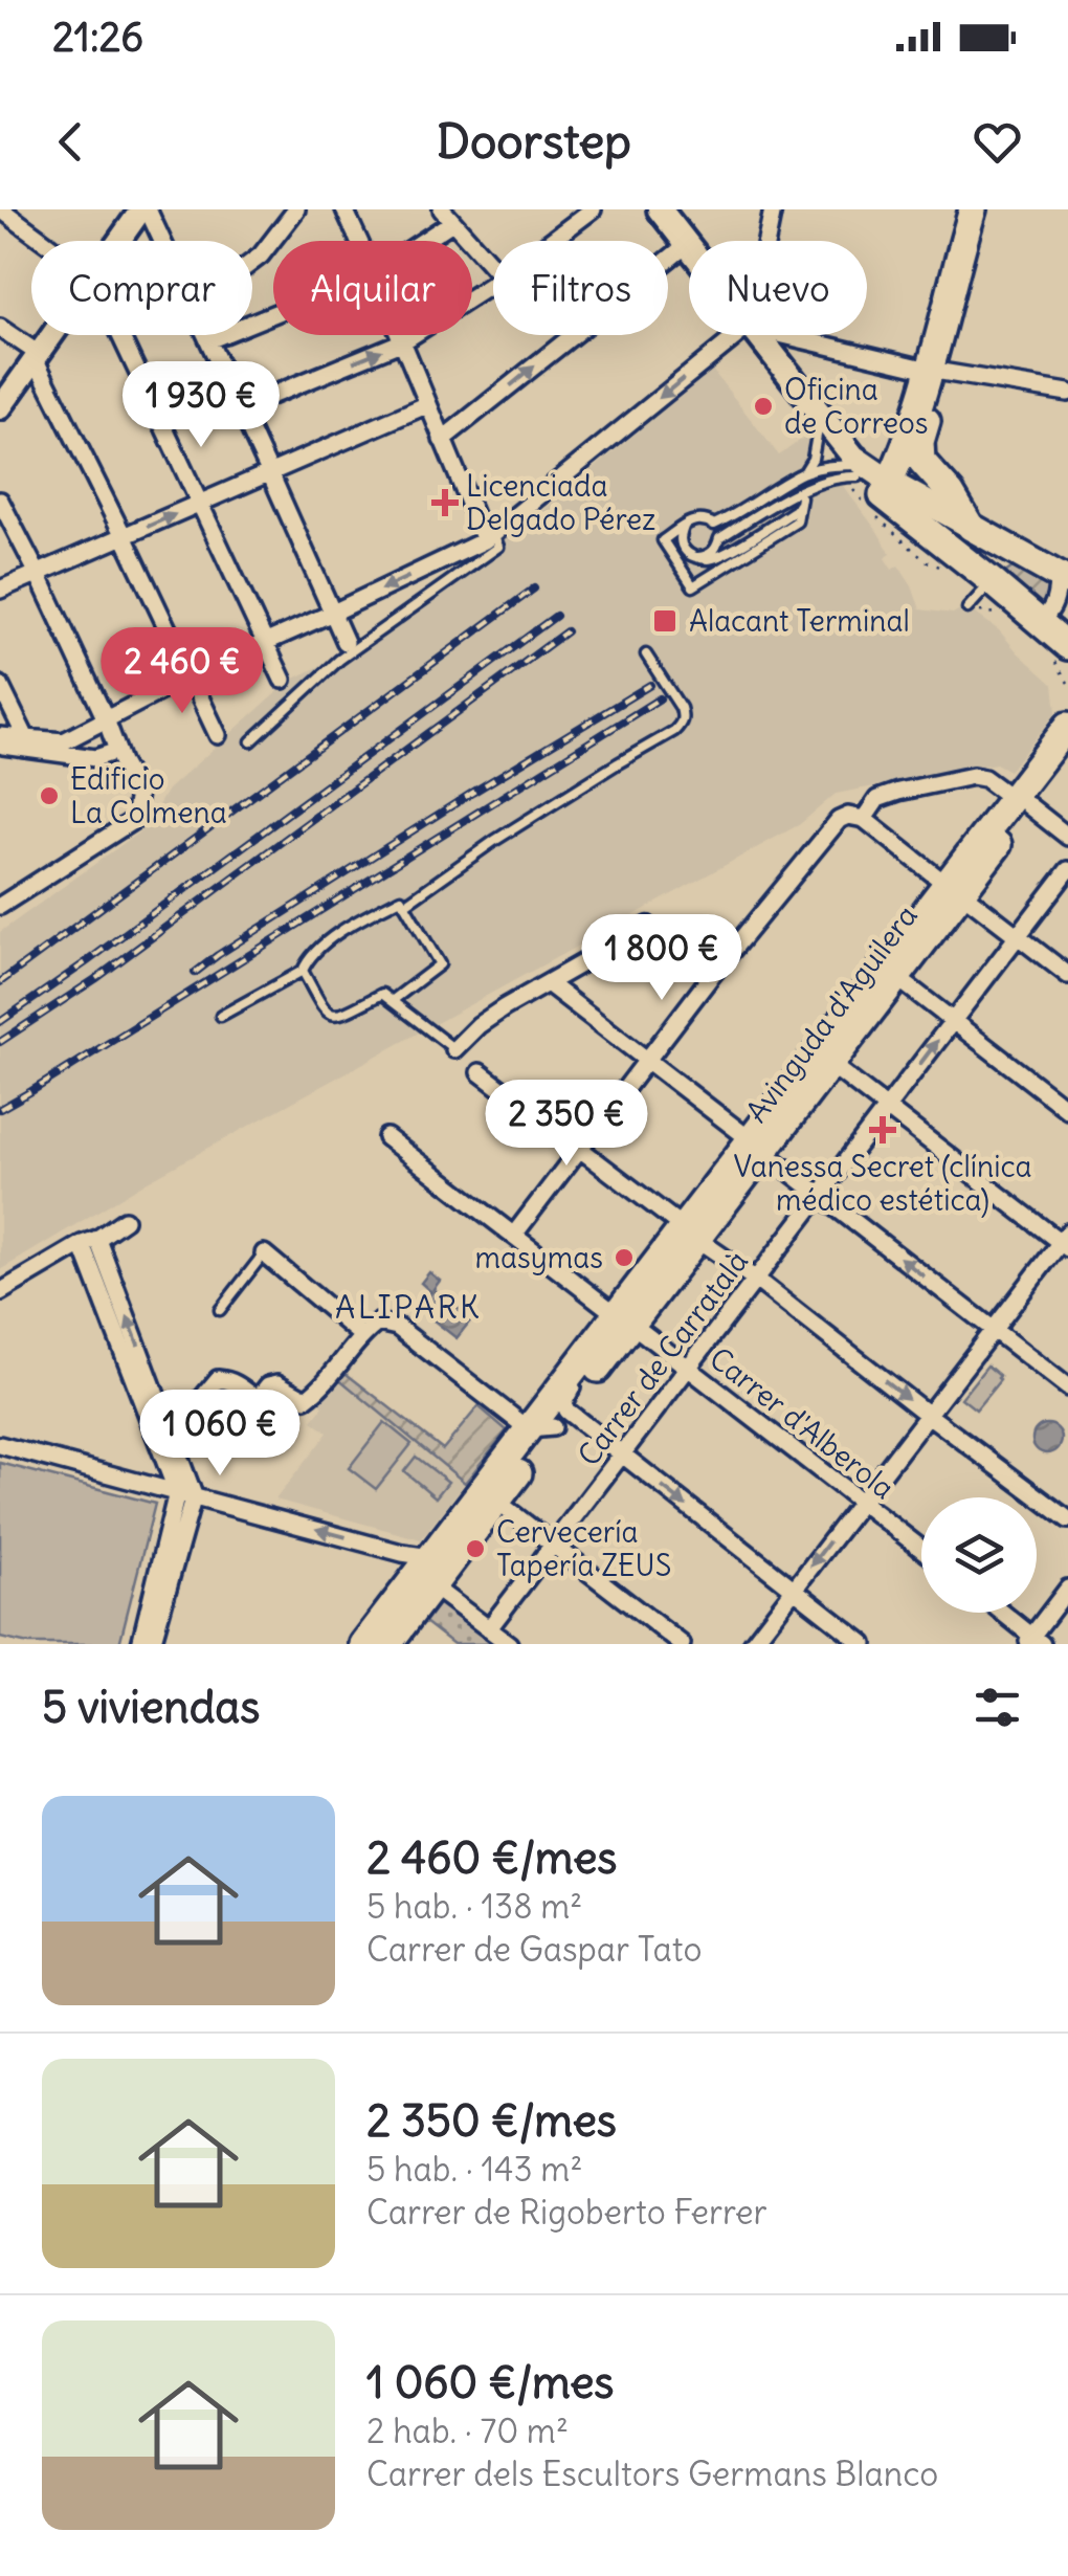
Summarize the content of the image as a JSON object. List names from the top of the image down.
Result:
{
  "streets": {
    "main road": ["Avinguda d'Aguilera"],
    "street": ["Carrer de Carratalà", "Carrer d'Alberola"]
  },
  "crossings": [
    ["Avinguda d'Aguilera", "Carrer d'Alberola"],
    ["Carrer de Carratalà", "Carrer d'Alberola"]
  ],
  "districts": ["ALIPARK"],
  "places": {
    "other": [
      "Oficina de Correos",
      "Edificio La Colmena",
      "masymas",
      "Cervecería Tapería ZEUS"
    ],
    "health": ["Licenciada Delgado Pérez", "Vanessa Secret (clínica médico estética)"],
    "transit": ["Alacant Terminal"]
  },
  "page": {
    "status": "21:26",
    "header": "Doorstep",
    "chip": [
      "Comprar",
      "Alquilar",
      "Filtros",
      "Nuevo"
    ],
    "price": [
      "1 930 €",
      "2 460 €",
      "1 800 €",
      "2 350 €",
      "1 060 €"
    ],
    "heading": "5 viviendas",
    "list": [
      {
        "name": "2 460 €/mes",
        "note": "5 hab. · 138 m² · Carrer de Gaspar Tato"
      },
      {
        "name": "2 350 €/mes",
        "note": "5 hab. · 143 m² · Carrer de Rigoberto Ferrer"
      },
      {
        "name": "1 060 €/mes",
        "note": "2 hab. · 70 m² · Carrer dels Escultors Germans Blanco"
      }
    ]
  }
}
